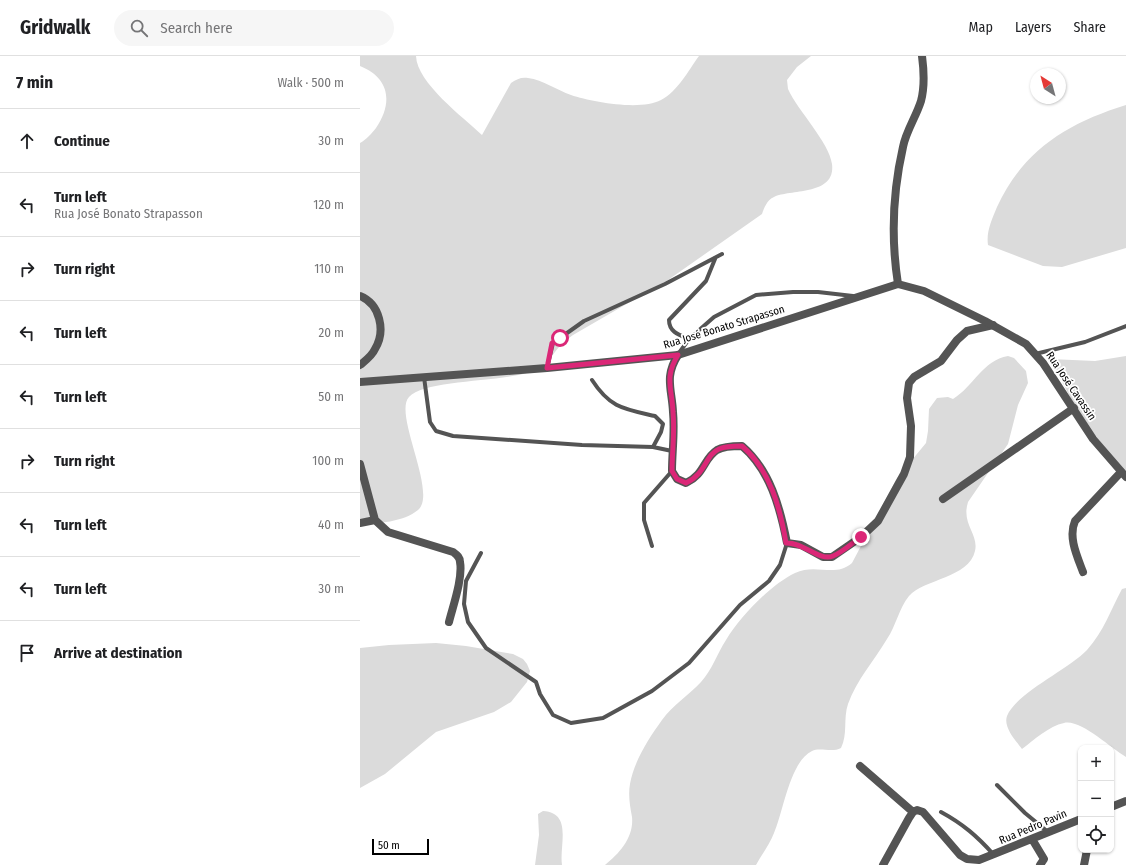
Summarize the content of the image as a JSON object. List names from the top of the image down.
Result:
{
  "streets": {
    "street": ["Rua José Bonato Strapasson", "Rua José Cavassin", "Rua Pedro Pavin"]
  },
  "crossings": [
    ["Rua José Bonato Strapasson", "Rua José Cavassin"]
  ],
  "scale_bar": "50 m",
  "north": "top left",
  "page": {
    "header": "Gridwalk",
    "search": "Search here",
    "nav": ["Map", "Layers", "Share"],
    "heading": ["7 min", "Walk · 500 m"],
    "list": [
      ["Continue", "30 m"],
      ["Turn left", "Rua José Bonato Strapasson", "120 m"],
      ["Turn right", "110 m"],
      ["Turn left", "20 m"],
      ["Turn left", "50 m"],
      ["Turn right", "100 m"],
      ["Turn left", "40 m"],
      ["Turn left", "30 m"],
      "Arrive at destination"
    ],
    "map_buttons": ["+", "−"],
    "scale": "50 m"
  }
}
